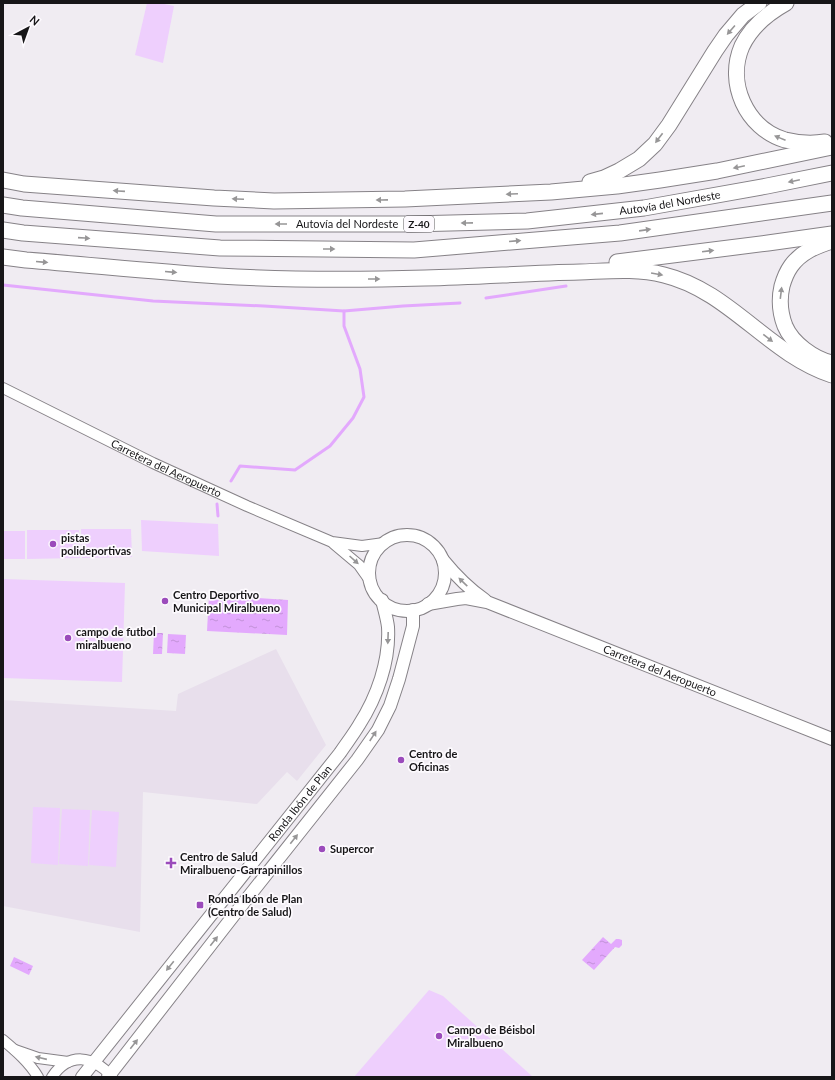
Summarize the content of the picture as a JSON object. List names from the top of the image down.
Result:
{
  "streets": {
    "highway": ["Autovía del Nordeste", "Z-40"],
    "main road": ["Carretera del Aeropuerto", "Ronda Ibón de Plan"]
  },
  "crossings": [
    ["Carretera del Aeropuerto", "Ronda Ibón de Plan"]
  ],
  "places": {
    "other": [
      "pistas polideportivas",
      "Centro Deportivo Municipal Miralbueno",
      "campo de futbol miralbueno",
      "Centro de Oficinas",
      "Supercor",
      "Campo de Béisbol Miralbueno"
    ],
    "health": ["Centro de Salud Miralbueno-Garrapinillos"],
    "transit": ["Ronda Ibón de Plan (Centro de Salud)"]
  },
  "north": "top right"
}
